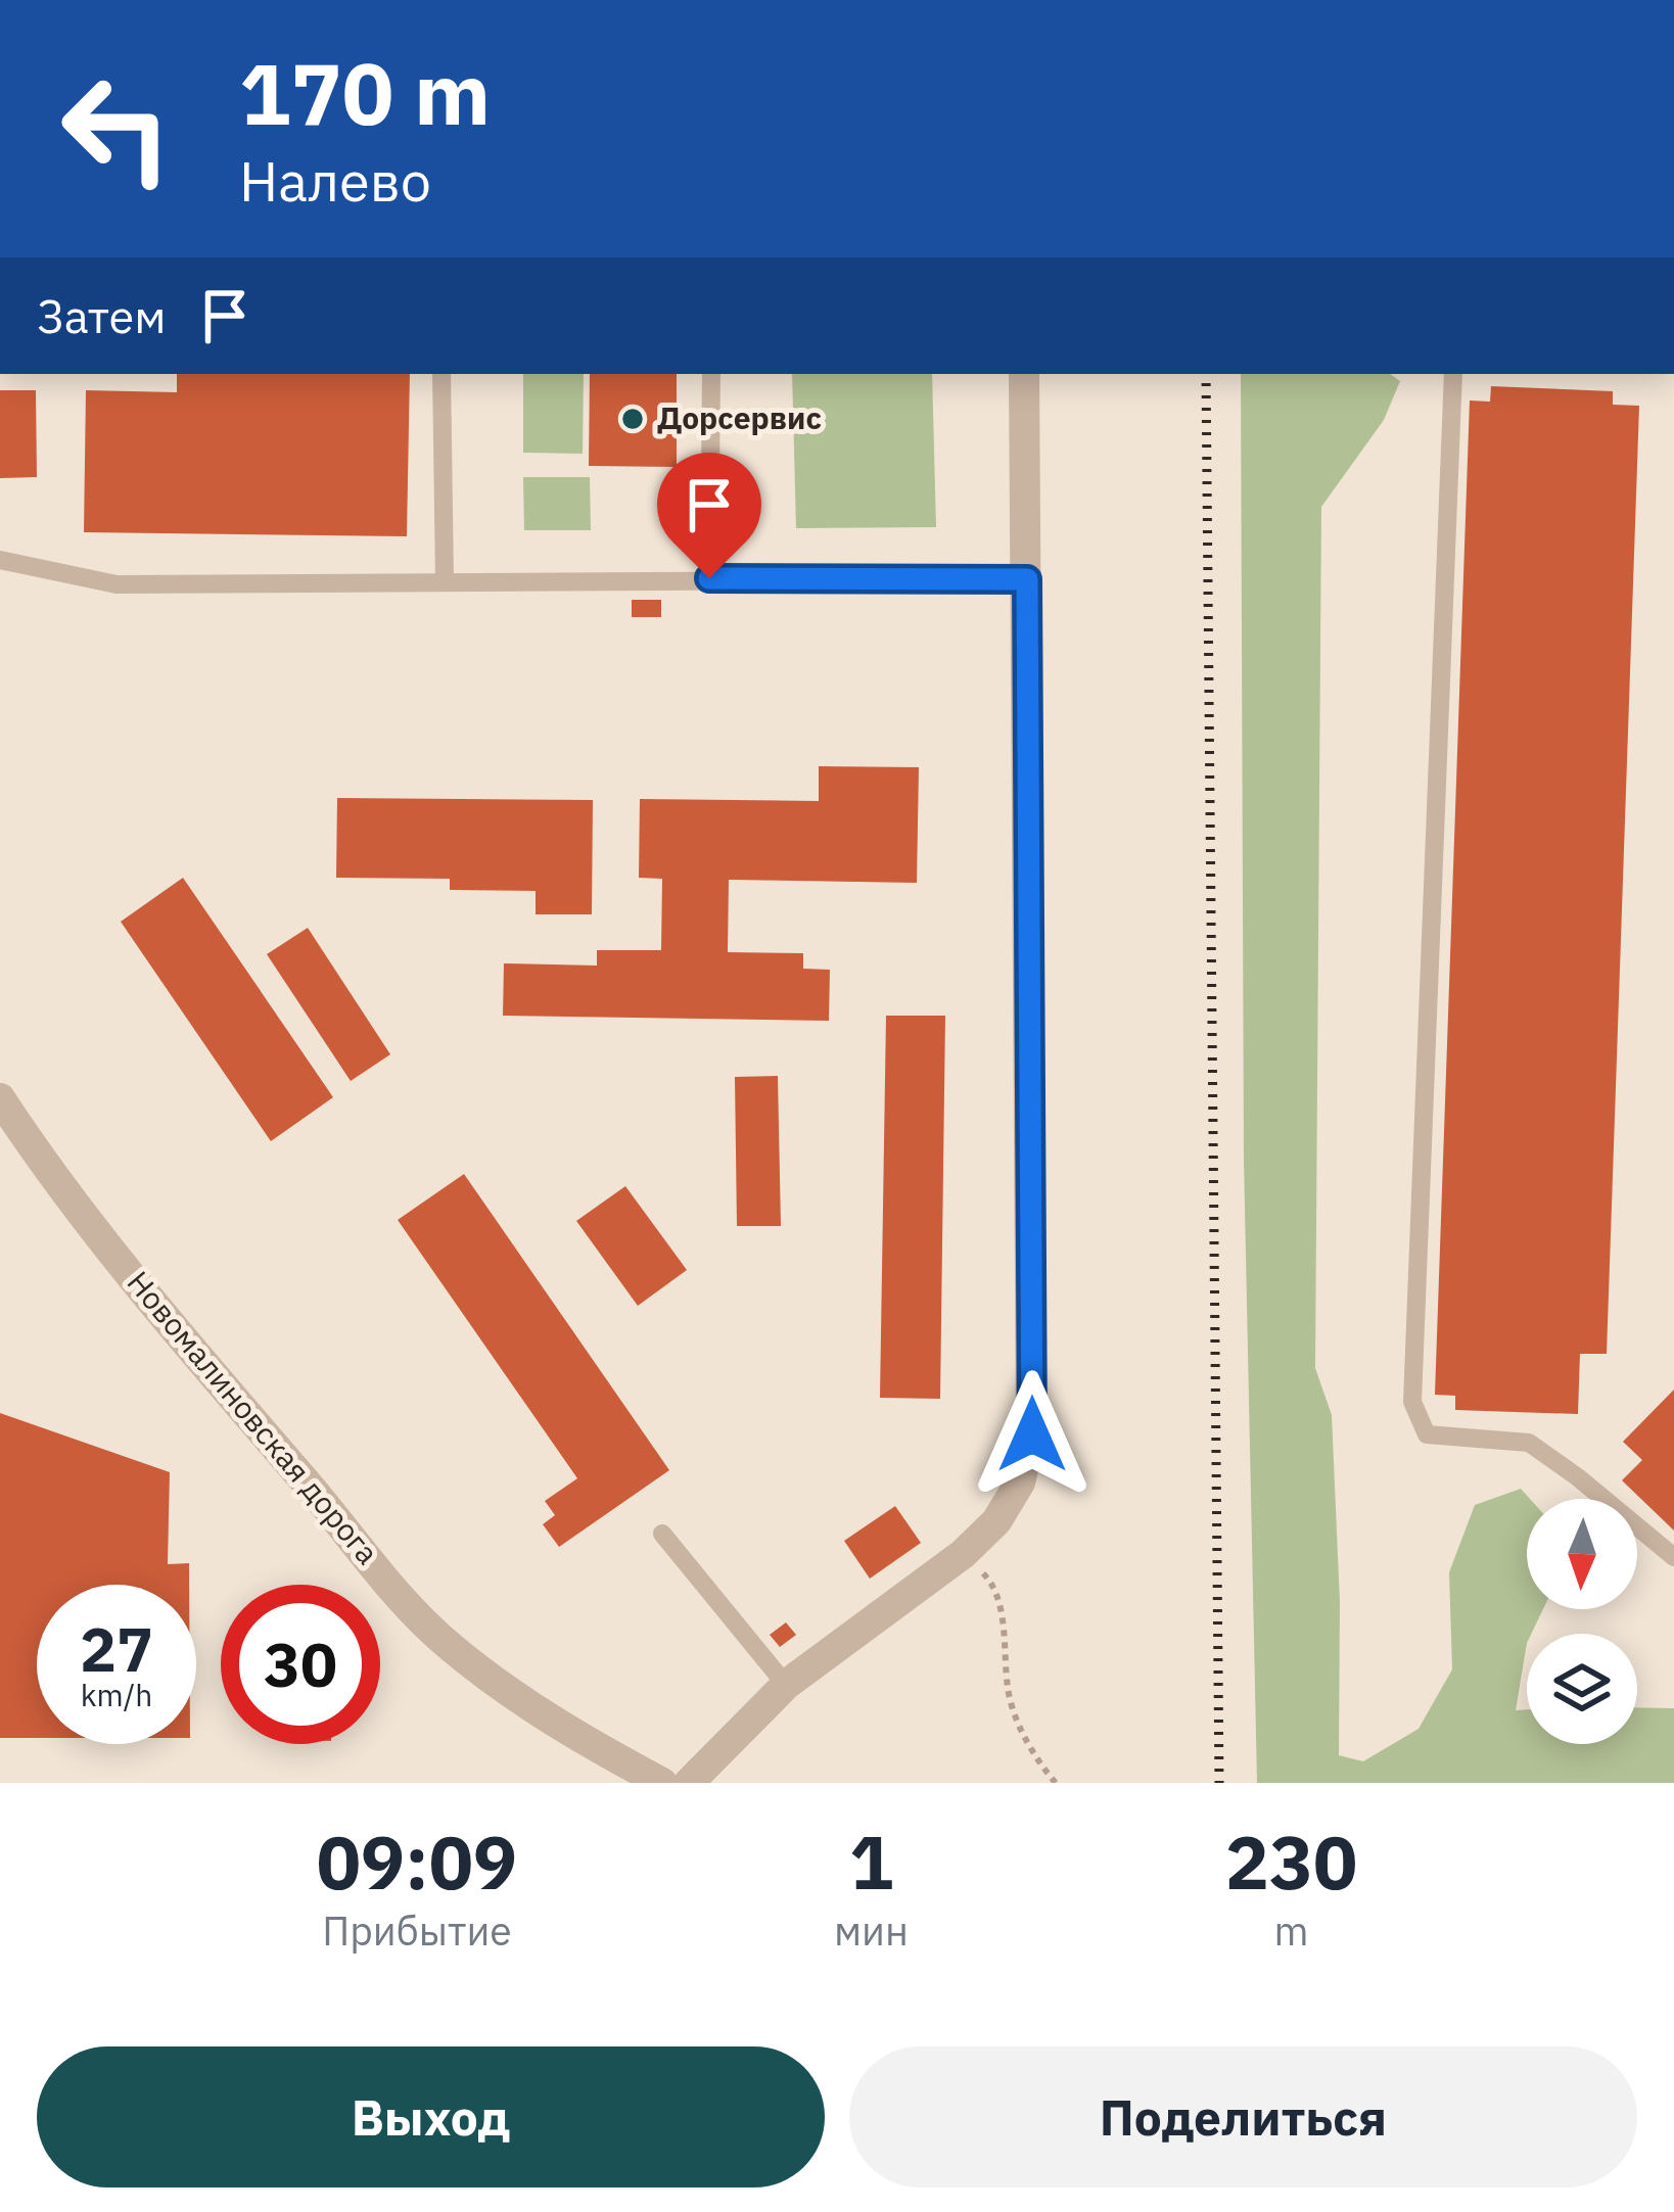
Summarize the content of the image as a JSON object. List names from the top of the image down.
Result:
{
  "streets": {
    "street": ["Новомалиновская дорога"]
  },
  "places": ["Дорсервис"],
  "north": "bottom",
  "page": {
    "turn": ["170 m", "Налево"],
    "then": "Затем",
    "speed": "27 km/h",
    "limit": "30",
    "eta": [
      "09:09",
      "Прибытие",
      "1",
      "мин",
      "230",
      "m"
    ],
    "buttons": ["Выход", "Поделиться"]
  }
}
